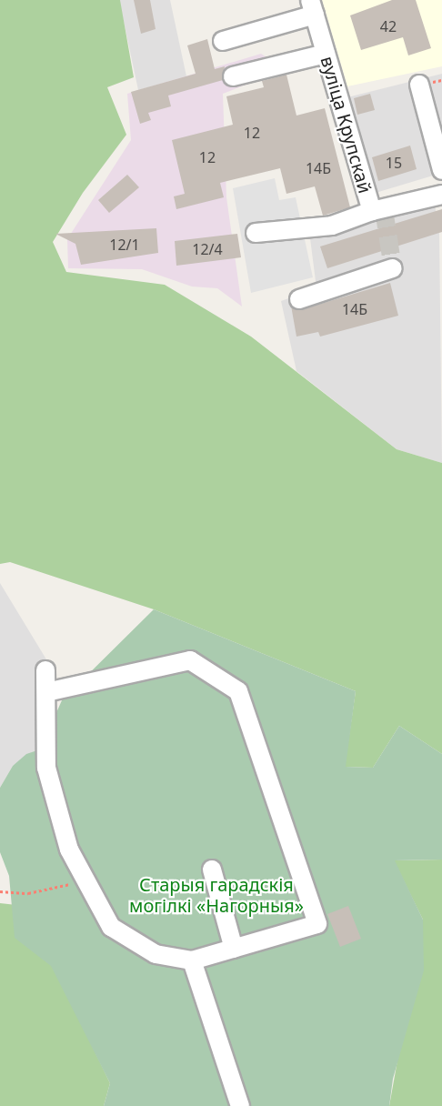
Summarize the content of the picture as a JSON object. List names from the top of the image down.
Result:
{
  "streets": {
    "street": ["вуліца Крупскай"]
  },
  "parks": ["Старыя гарадскія могілкі «Нагорныя»"],
  "house_numbers": [
    "42",
    "12",
    "12",
    "15",
    "14Б",
    "12/1",
    "12/4",
    "14Б"
  ]
}
